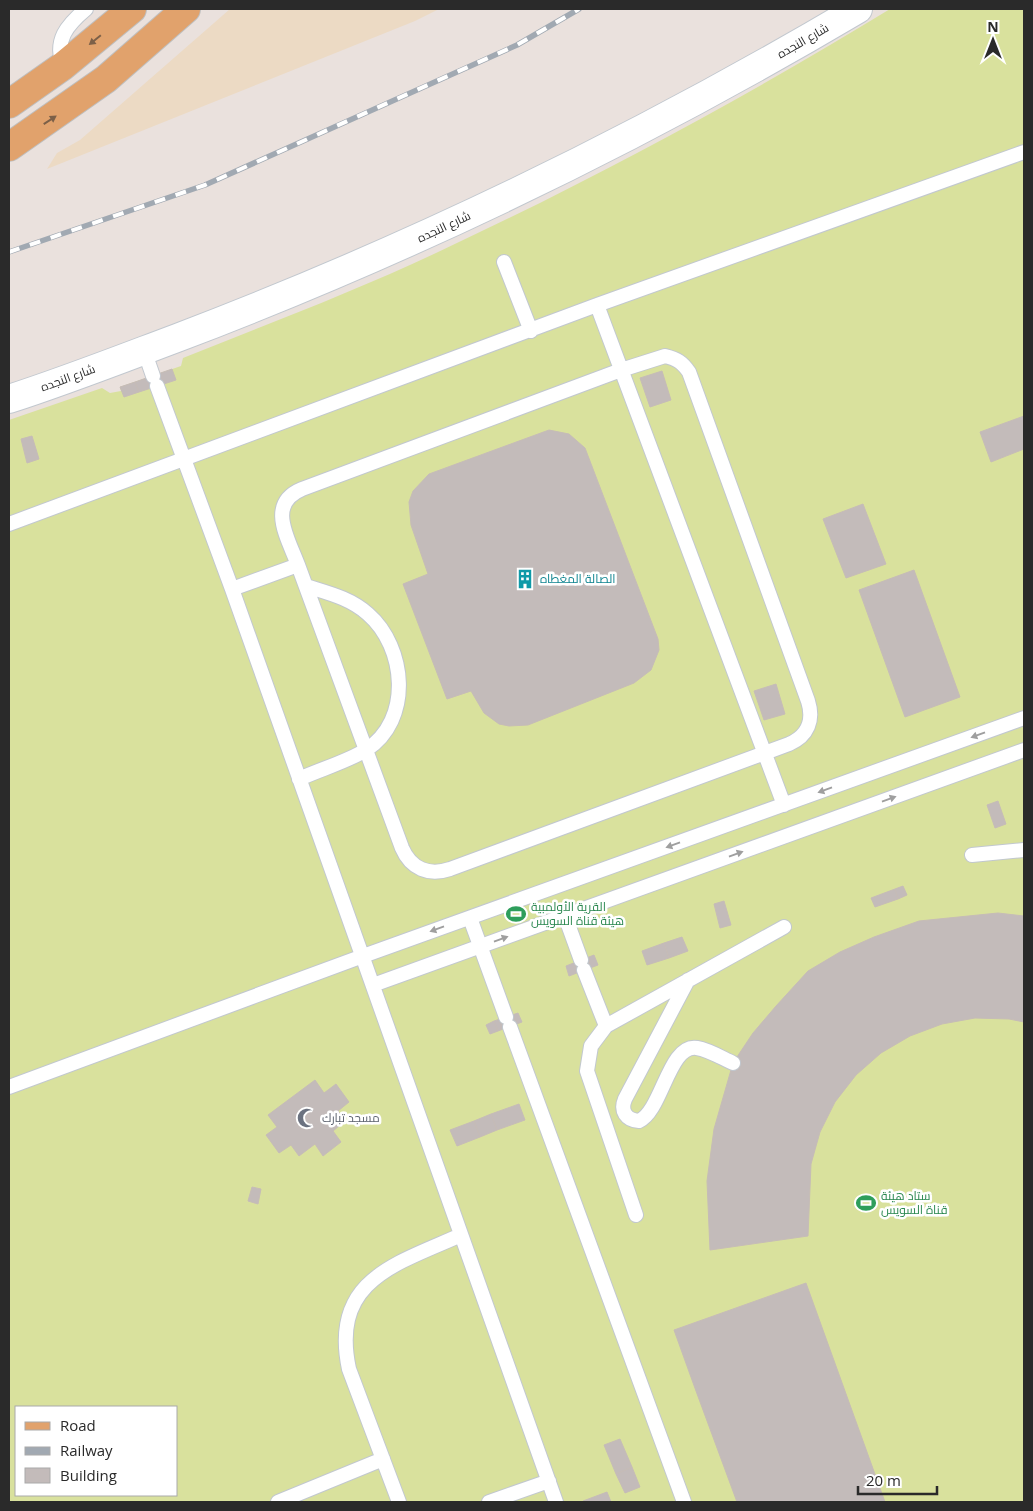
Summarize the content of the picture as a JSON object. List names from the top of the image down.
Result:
{
  "streets": {
    "street": ["شارع النجده"]
  },
  "places": {
    "building": ["الصالة المغطاه"],
    "sports": ["القرية الأولمبية هيئة قناة السويس", "ستاد هيئة قناة السويس"],
    "mosque": ["مسجد تبارك"]
  },
  "legend": ["Road", "Railway", "Building"],
  "scale_bar": "20 m",
  "north": "top"
}
